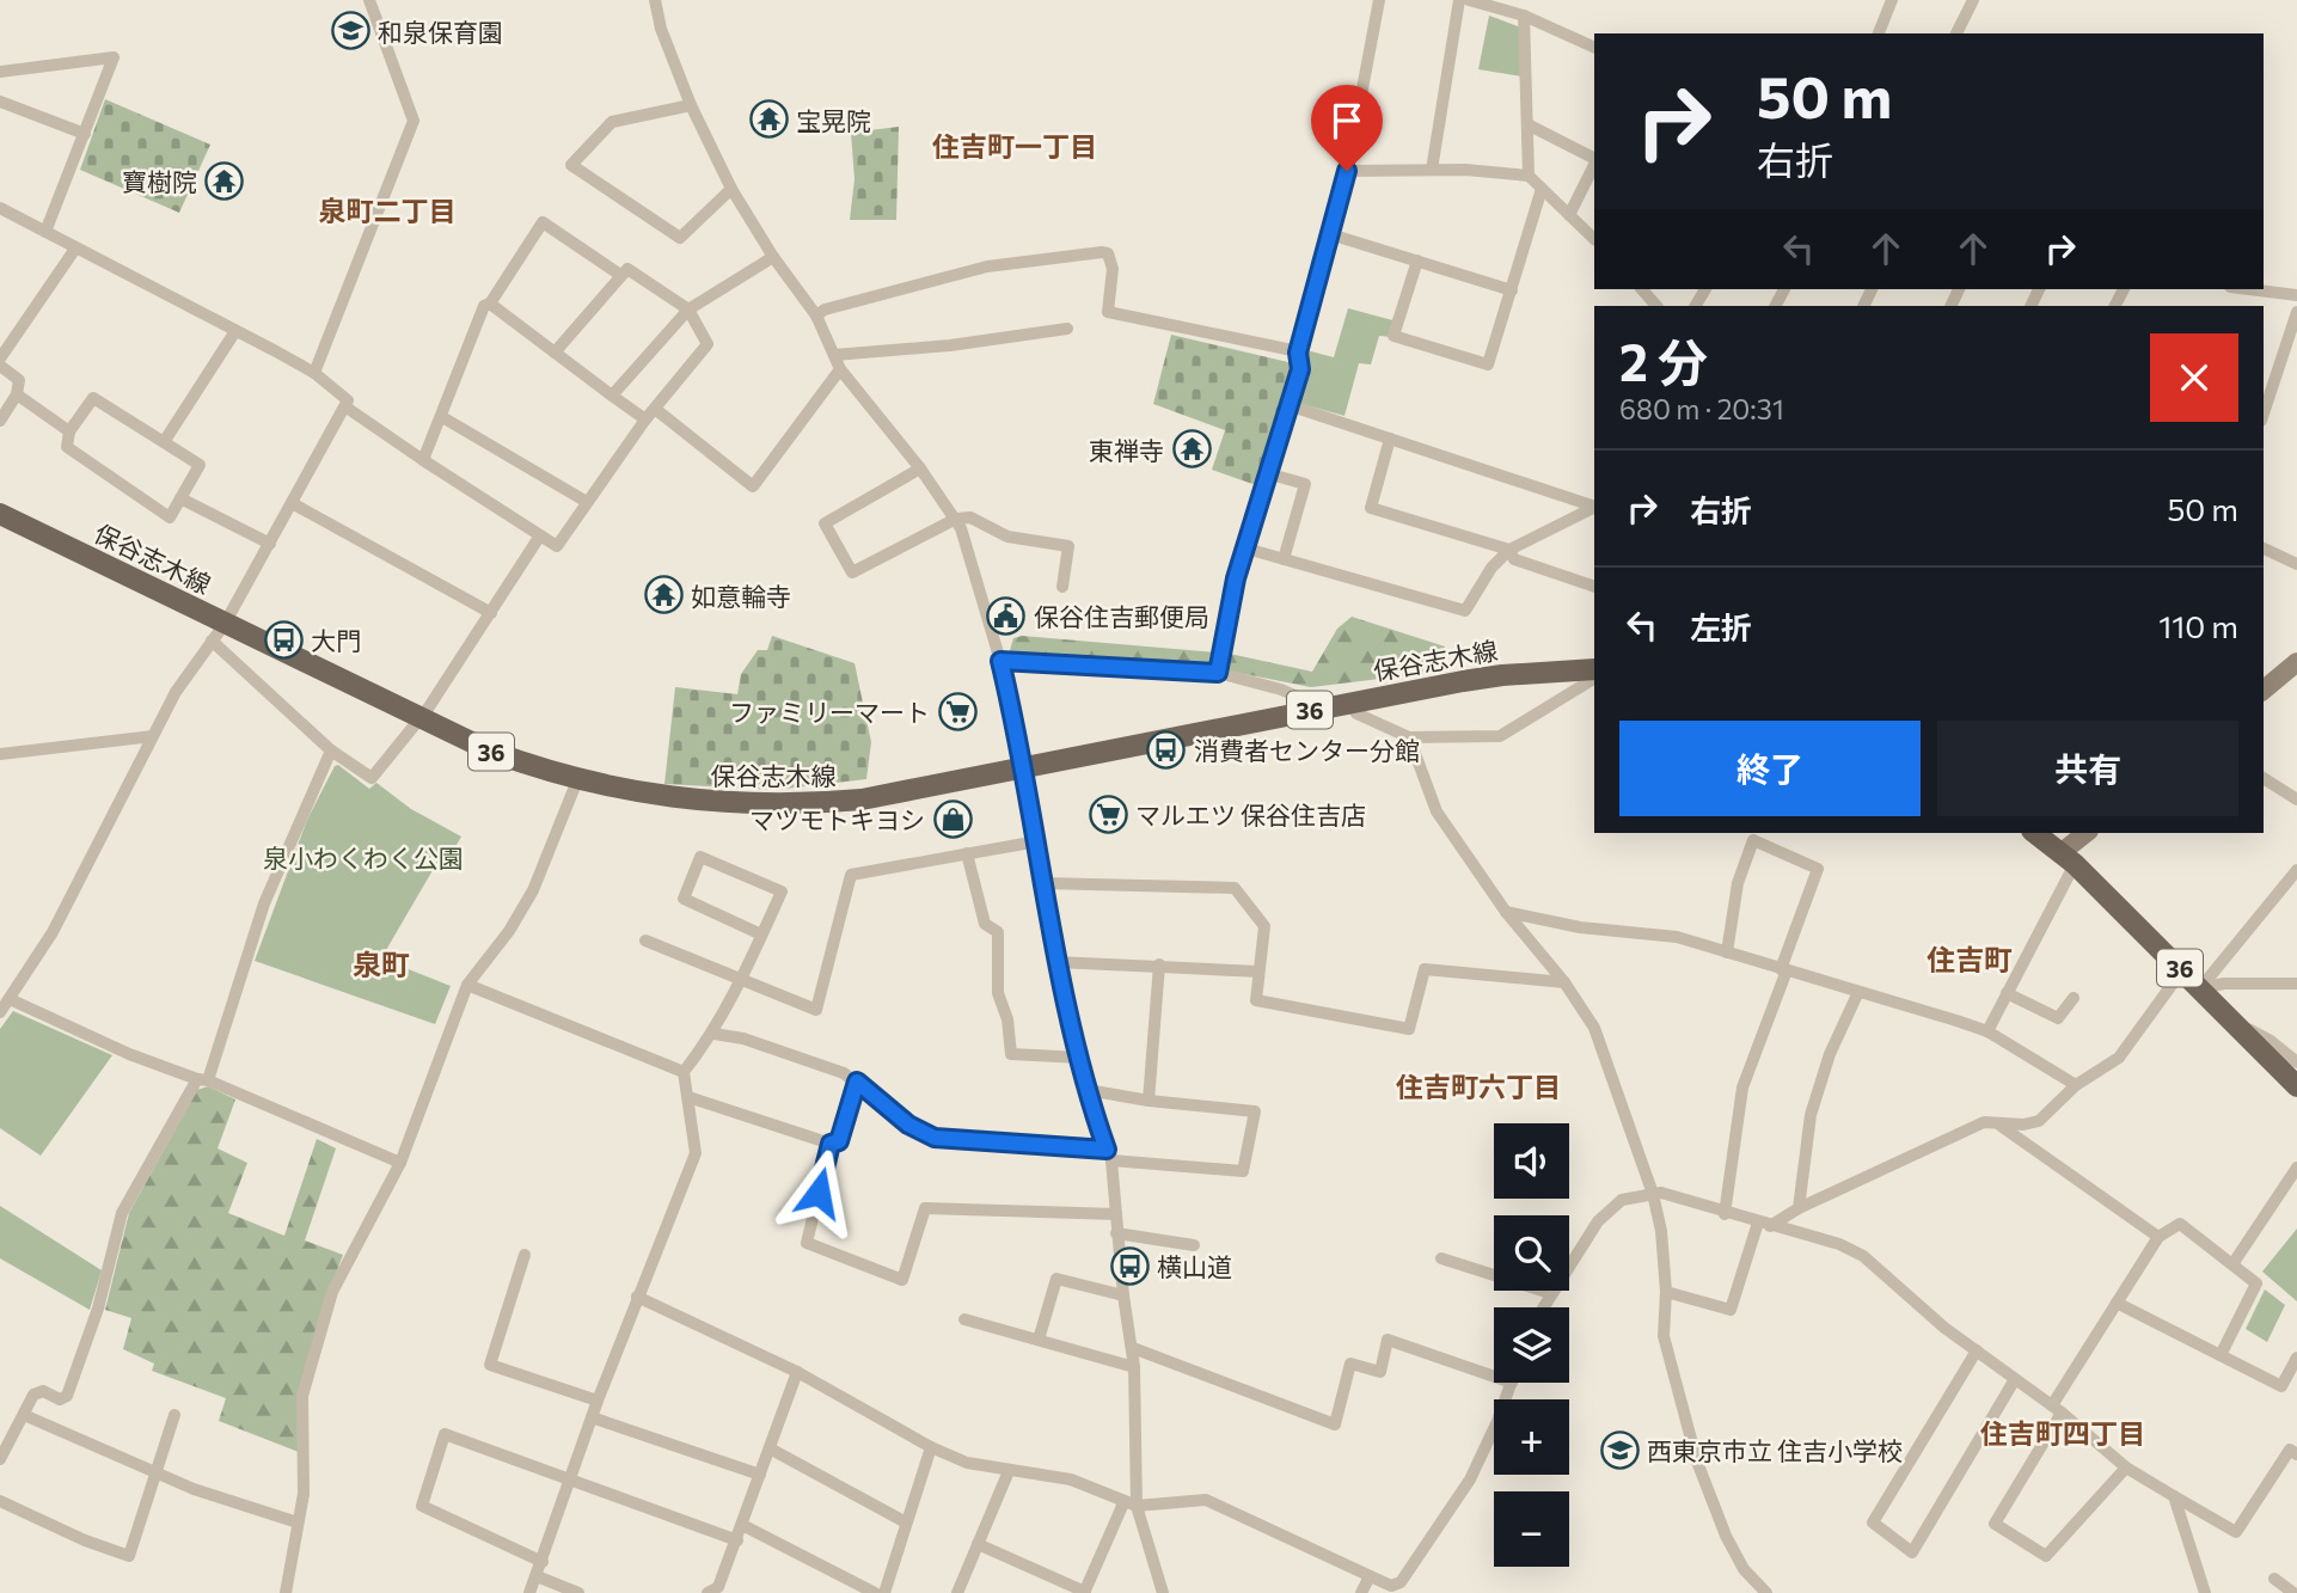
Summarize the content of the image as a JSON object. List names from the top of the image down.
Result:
{
  "streets": {
    "main road": ["保谷志木線", "36"]
  },
  "districts": [
    "住吉町一丁目",
    "泉町二丁目",
    "住吉町",
    "泉町",
    "住吉町六丁目",
    "住吉町四丁目"
  ],
  "parks": ["泉小わくわく公園"],
  "places": {
    "school or university": ["和泉保育園", "西東京市立 住吉小学校"],
    "temple": [
      "宝晃院",
      "寶樹院",
      "東禅寺",
      "如意輪寺"
    ],
    "public building": ["保谷住吉郵便局"],
    "bus stop": ["大門", "消費者センター分館", "横山道"],
    "supermarket": ["ファミリーマート", "マルエツ 保谷住吉店"],
    "shop": ["マツモトキヨシ"]
  },
  "page": {
    "turn": ["50 m", "右折"],
    "heading": ["2 分", "680 m · 20:31"],
    "list": [
      {
        "name": "右折",
        "value": "50 m"
      },
      {
        "name": "左折",
        "value": "110 m"
      }
    ],
    "buttons": ["終了", "共有"],
    "map_buttons": ["+", "−"]
  }
}
